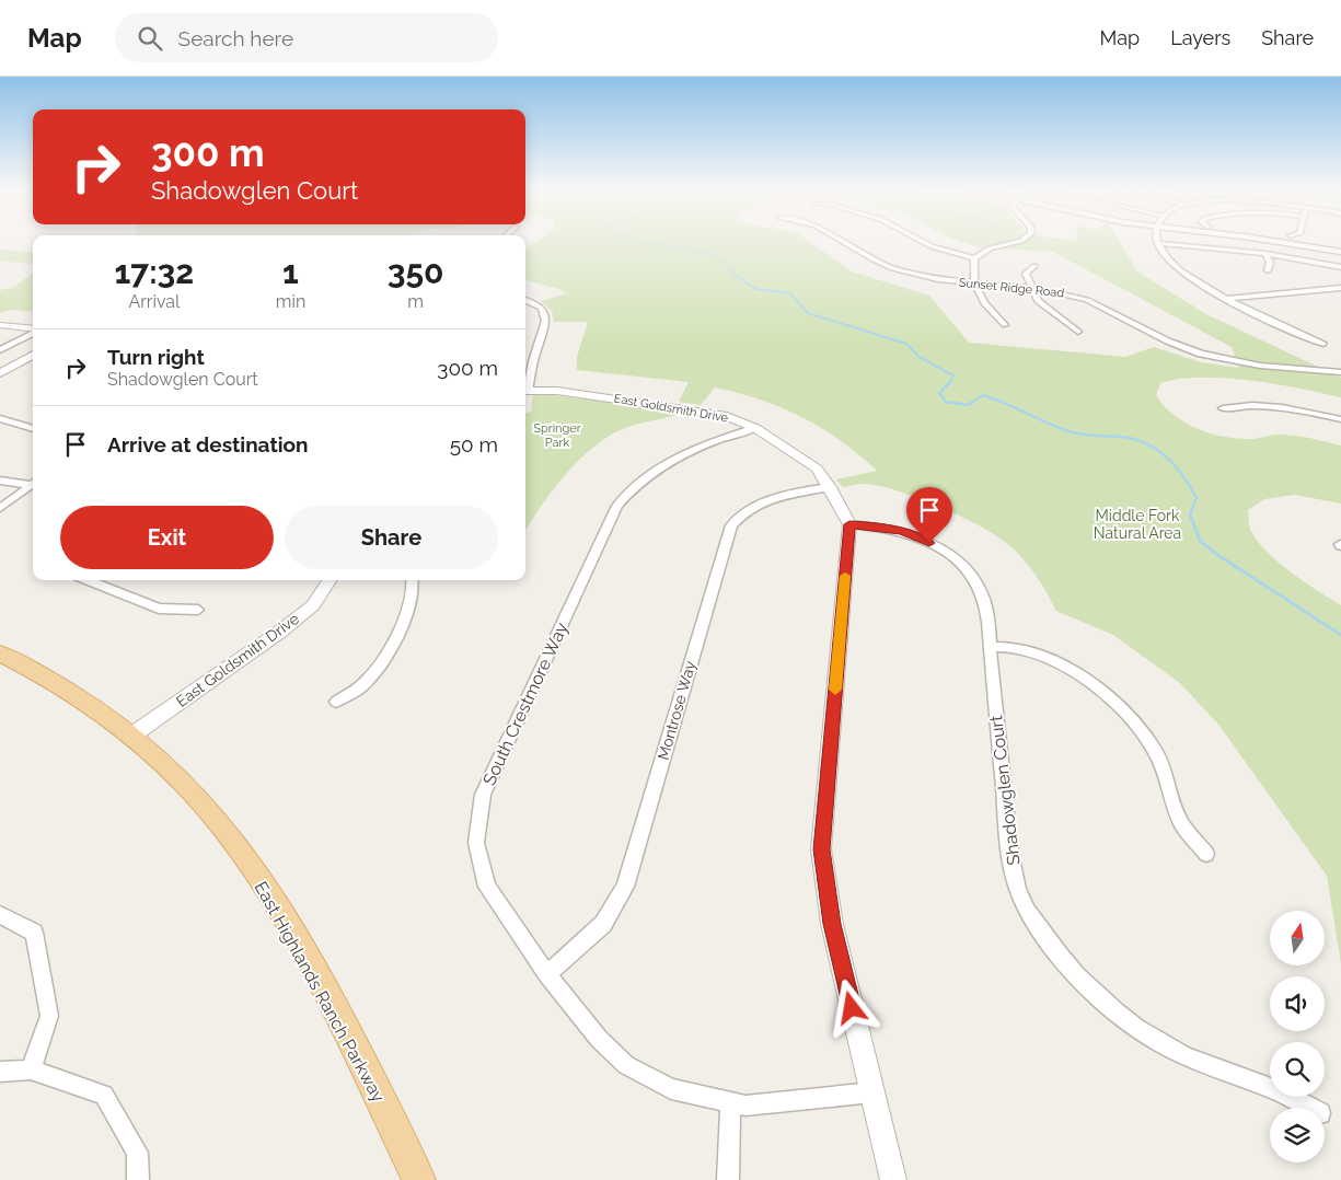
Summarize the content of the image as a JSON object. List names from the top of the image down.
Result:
{
  "streets": {
    "main road": ["East Highlands Ranch Parkway"],
    "street": [
      "Sunset Ridge Road",
      "East Goldsmith Drive",
      "South Crestmore Way",
      "Montrose Way",
      "Shadowglen Court"
    ]
  },
  "crossings": [
    ["East Goldsmith Drive", "South Crestmore Way"],
    ["East Goldsmith Drive", "Montrose Way"],
    ["East Goldsmith Drive", "Shadowglen Court"],
    ["East Goldsmith Drive", "East Highlands Ranch Parkway"],
    ["South Crestmore Way", "Montrose Way"]
  ],
  "parks": ["Springer Park", "Middle Fork Natural Area"],
  "north": "top",
  "page": {
    "header": "Map",
    "search": "Search here",
    "nav": ["Map", "Layers", "Share"],
    "turn": ["300 m", "Shadowglen Court"],
    "eta": [
      "17:32",
      "Arrival",
      "1",
      "min",
      "350",
      "m"
    ],
    "list": [
      {
        "name": "Turn right",
        "note": "Shadowglen Court",
        "value": "300 m"
      },
      {
        "name": "Arrive at destination",
        "value": "50 m"
      }
    ],
    "buttons": ["Exit", "Share"]
  }
}
